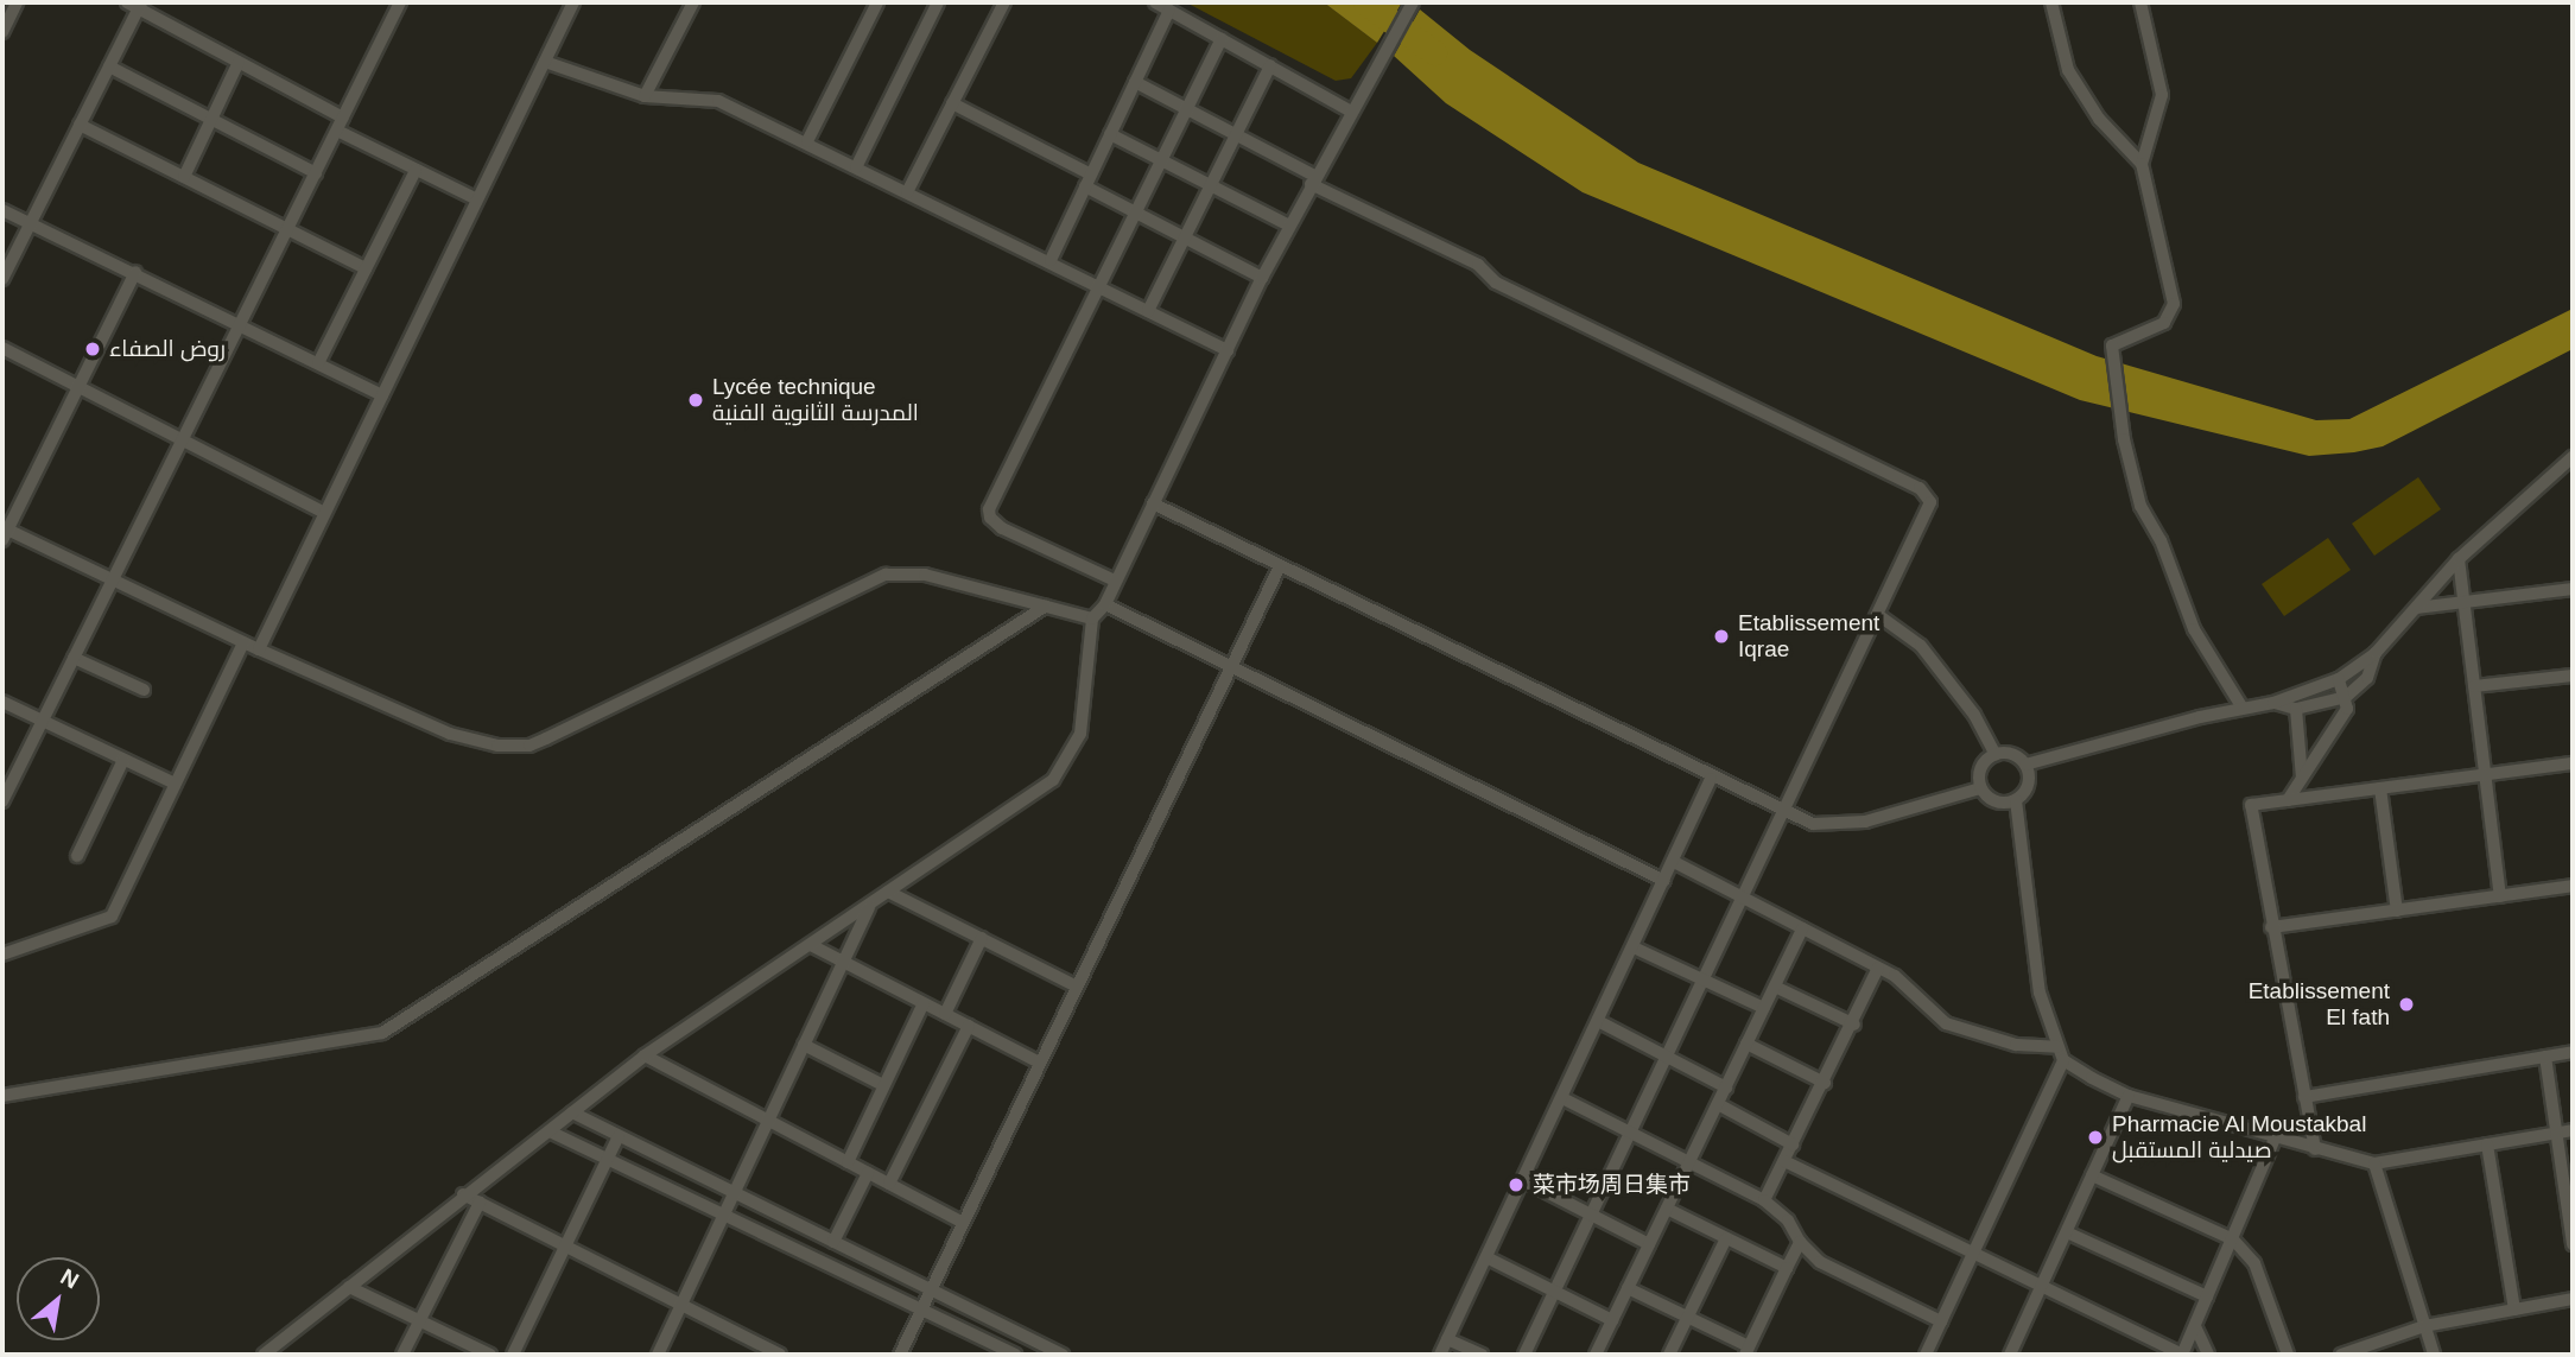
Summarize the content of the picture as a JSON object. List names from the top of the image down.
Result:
{
  "places": [
    "روض الصفاء",
    "Lycée technique المدرسة الثانوية الفنية",
    "Etablissement Iqrae",
    "Etablissement El fath",
    "Pharmacie Al Moustakbal صيدلية المستقبل",
    "菜市场周日集市"
  ],
  "north": "top right"
}
